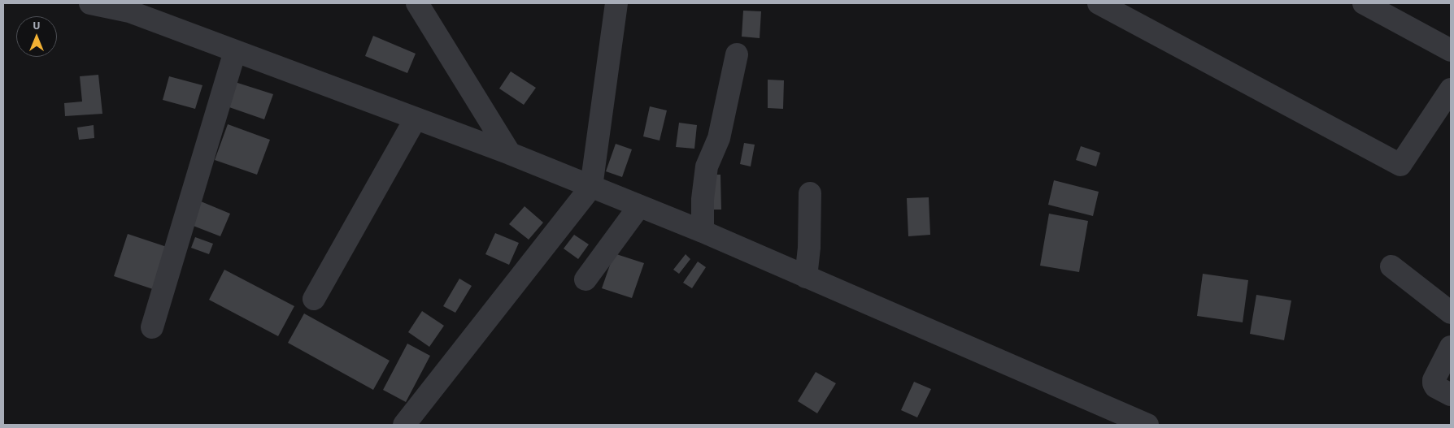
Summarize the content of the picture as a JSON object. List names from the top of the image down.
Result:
{
  "north": "top"
}
